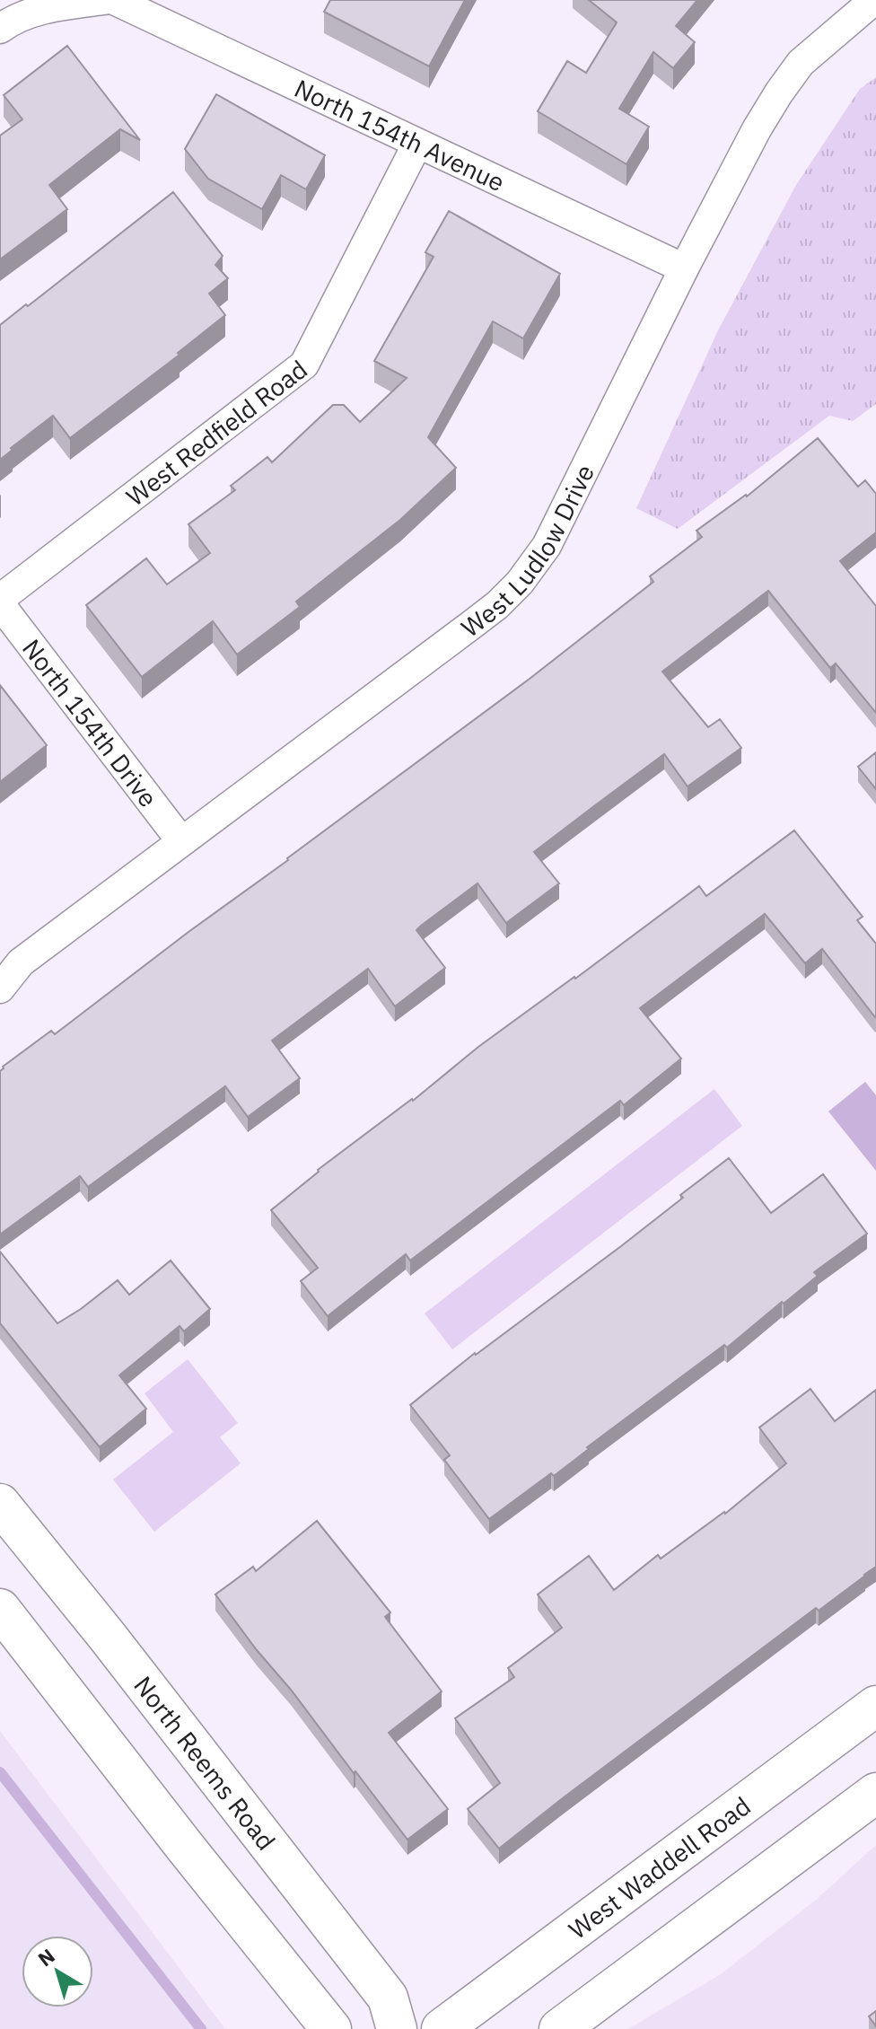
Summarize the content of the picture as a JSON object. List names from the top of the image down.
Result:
{
  "streets": {
    "main road": ["North Reems Road", "West Waddell Road"],
    "street": [
      "North 154th Avenue",
      "West Redfield Road",
      "West Ludlow Drive",
      "North 154th Drive"
    ]
  },
  "crossings": [
    ["North 154th Avenue", "West Redfield Road"],
    ["North 154th Avenue", "West Ludlow Drive"],
    ["West Redfield Road", "North 154th Drive"],
    ["West Ludlow Drive", "North 154th Drive"]
  ],
  "north": "top left"
}
